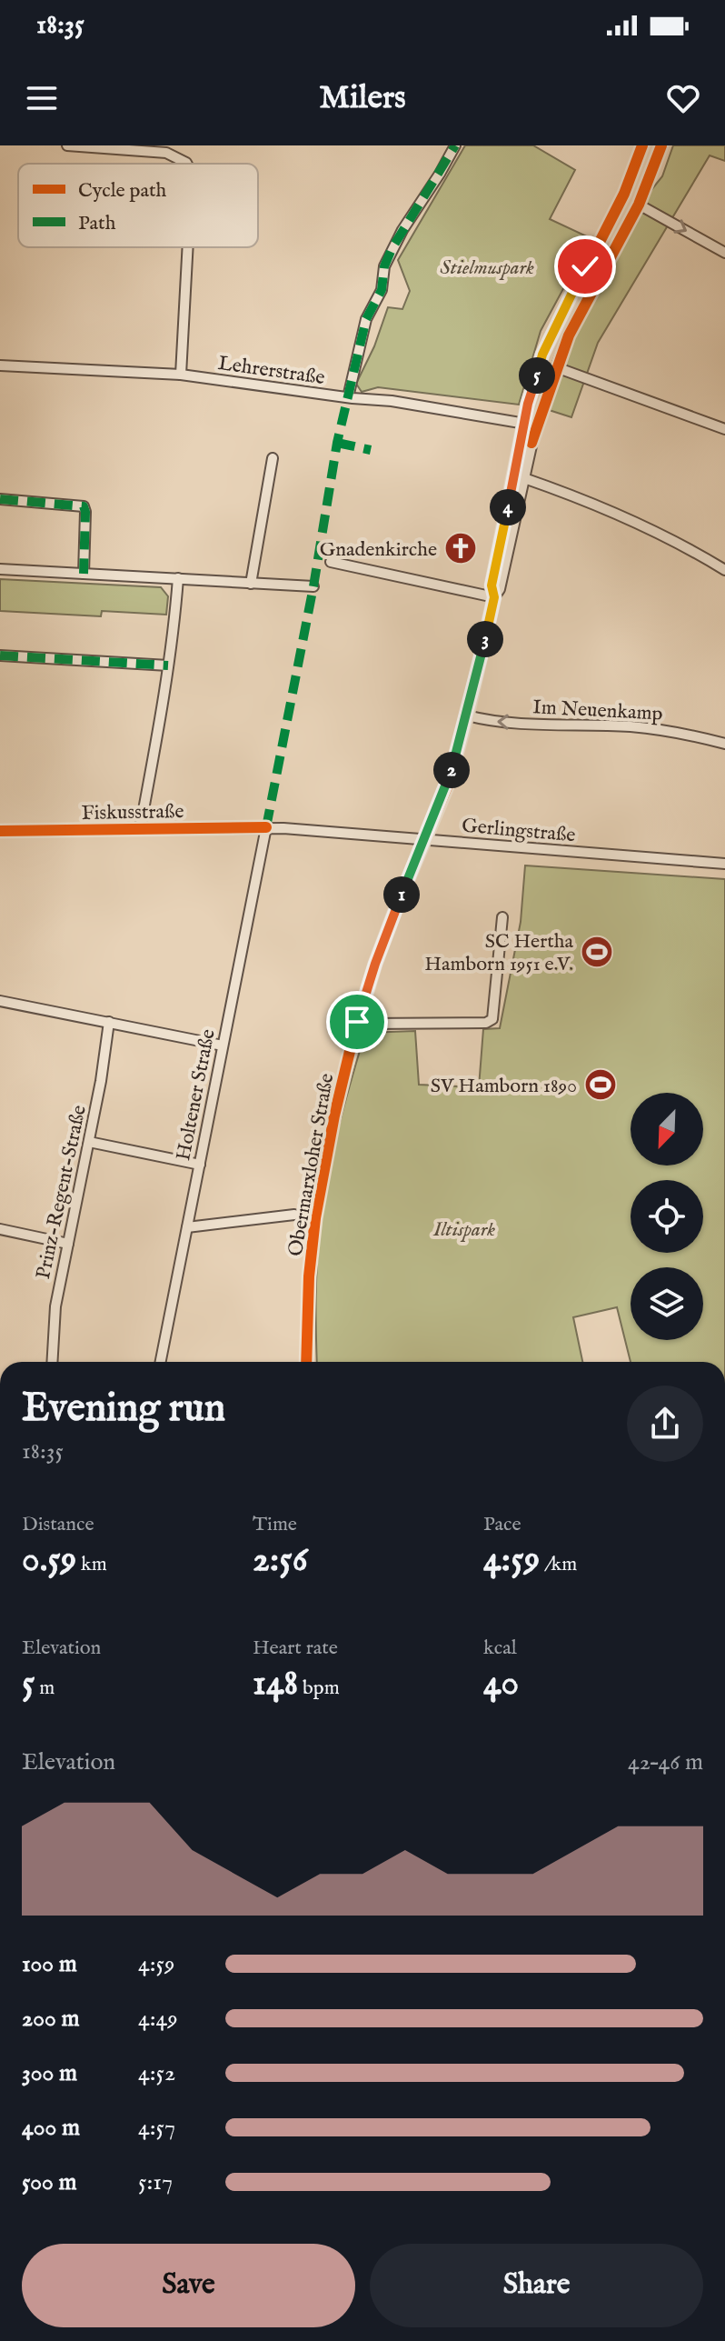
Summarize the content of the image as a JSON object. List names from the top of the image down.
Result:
{
  "streets": {
    "street": [
      "Lehrerstraße",
      "Im Neuenkamp",
      "Fiskusstraße",
      "Gerlingstraße",
      "Holtener Straße",
      "Obermarxloher Straße",
      "Prinz-Regent-Straße"
    ]
  },
  "crossings": [
    ["Lehrerstraße", "Obermarxloher Straße"],
    ["Im Neuenkamp", "Obermarxloher Straße"],
    ["Fiskusstraße", "Gerlingstraße"],
    ["Fiskusstraße", "Holtener Straße"],
    ["Gerlingstraße", "Holtener Straße"],
    ["Gerlingstraße", "Obermarxloher Straße"]
  ],
  "one_way": ["Im Neuenkamp"],
  "parks": ["Stielmuspark", "Iltispark"],
  "places": {
    "church": ["Gnadenkirche"],
    "sports": ["SC Hertha Hamborn 1951 e.V.", "SV Hamborn 1890"]
  },
  "legend": ["Cycle path", "Path"],
  "north": "bottom left",
  "page": {
    "status": "18:35",
    "header": "Milers",
    "pins": [
      "5",
      "4",
      "3",
      "2",
      "1"
    ],
    "heading": ["Evening run", "18:35"],
    "stats": [
      ["Distance", "0.59 km"],
      ["Time", "2:56"],
      ["Pace", "4:59 /km"],
      ["Elevation", "5 m"],
      ["Heart rate", "148 bpm"],
      ["kcal", "40"]
    ],
    "chart": ["Elevation", "42–46 m"],
    "list": [
      {
        "name": "100 m",
        "note": "4:59"
      },
      {
        "name": "200 m",
        "note": "4:49"
      },
      {
        "name": "300 m",
        "note": "4:52"
      },
      {
        "name": "400 m",
        "note": "4:57"
      },
      {
        "name": "500 m",
        "note": "5:17"
      }
    ],
    "buttons": ["Save", "Share"]
  }
}
